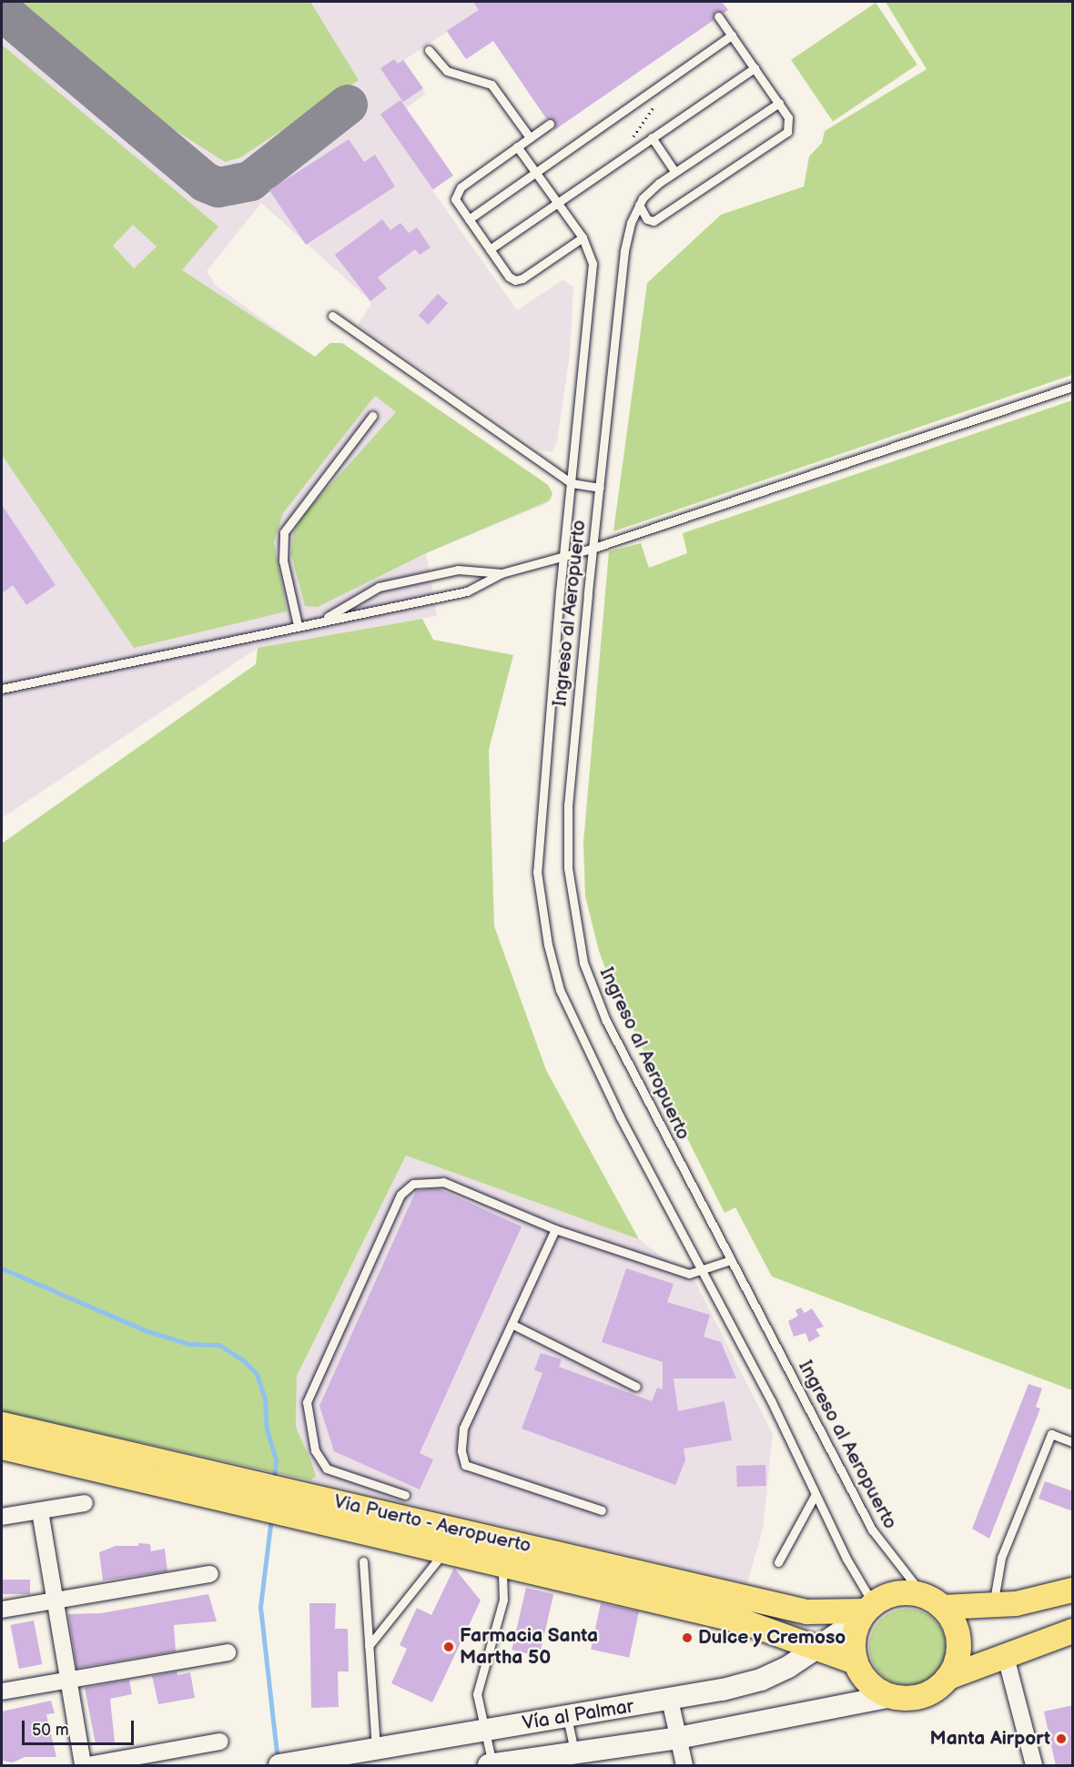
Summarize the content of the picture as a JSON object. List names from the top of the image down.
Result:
{
  "streets": {
    "main road": ["Via Puerto - Aeropuerto", "Vía al Palmar"],
    "lane": ["Ingreso al Aeropuerto"]
  },
  "crossings": [
    ["Ingreso al Aeropuerto", "Via Puerto - Aeropuerto"],
    ["Ingreso al Aeropuerto", "Vía al Palmar"],
    ["Via Puerto - Aeropuerto", "Vía al Palmar"]
  ],
  "places": ["Dulce y Cremoso", "Farmacia Santa Martha 50", "Manta Airport"],
  "scale_bar": "50 m"
}
